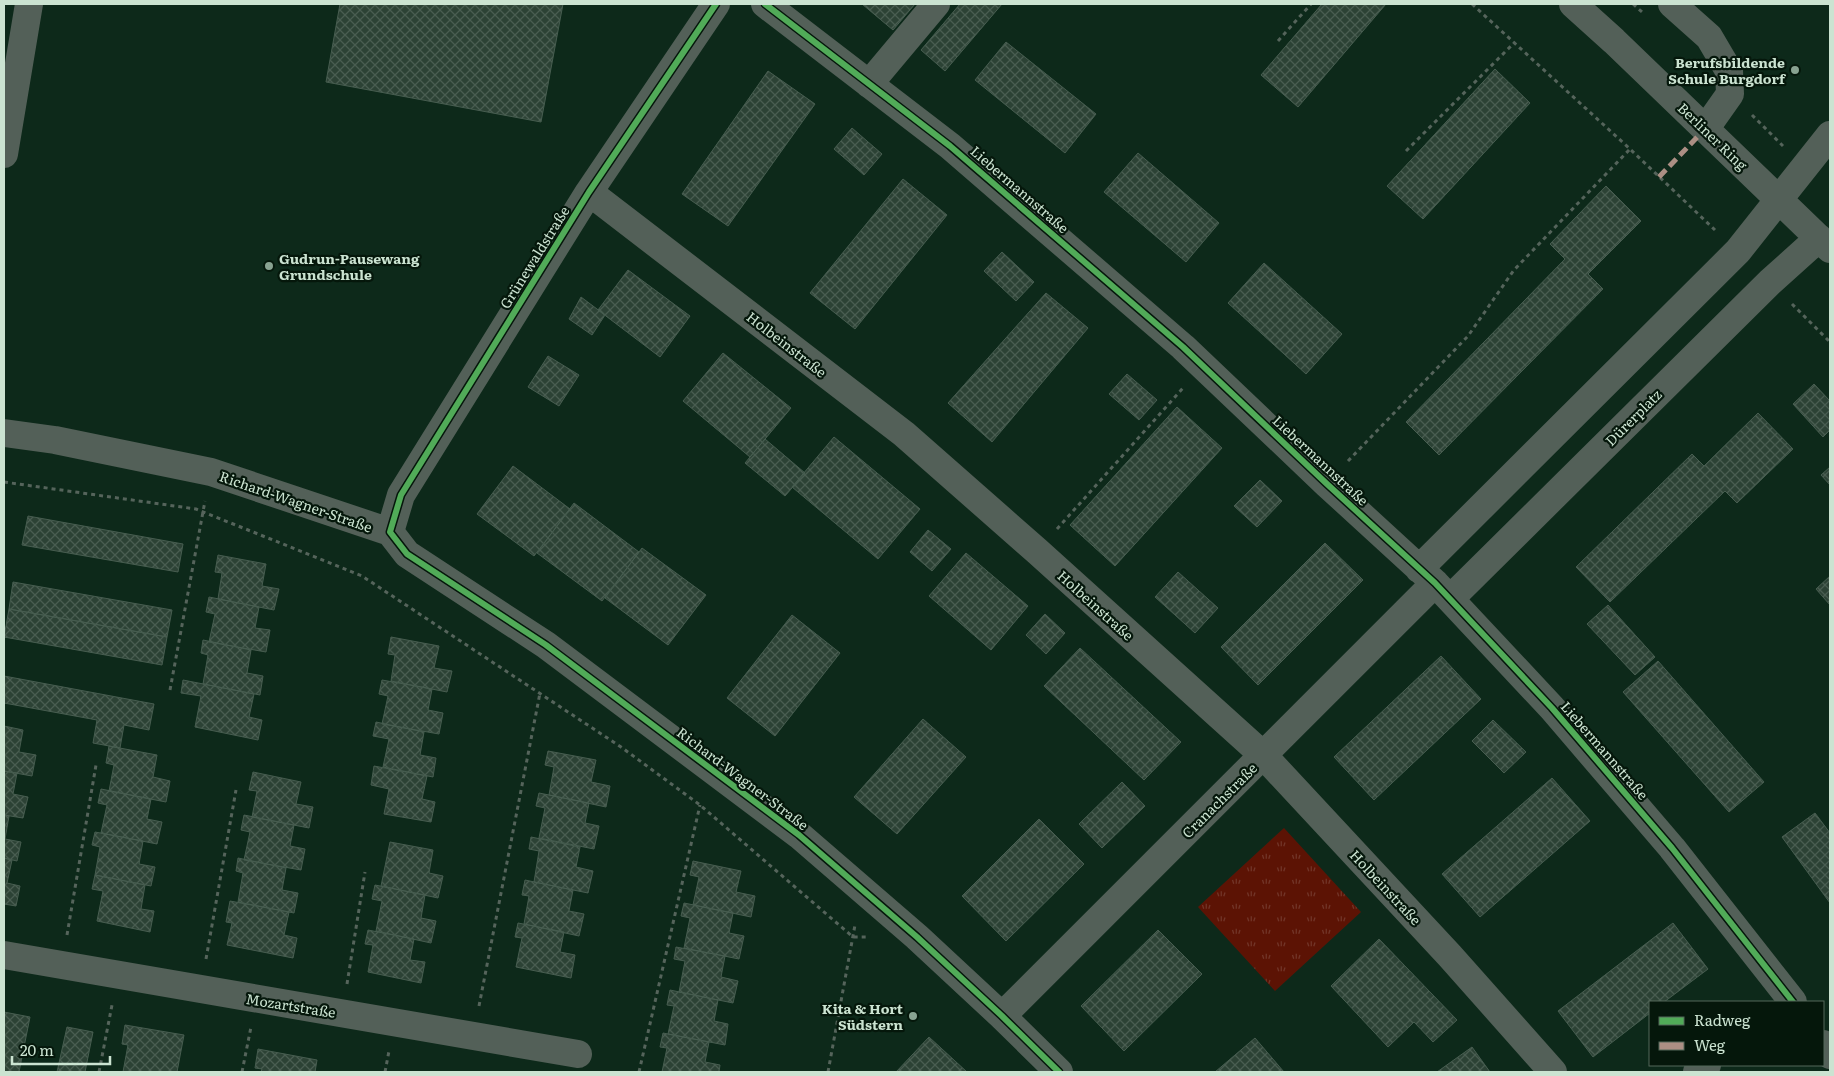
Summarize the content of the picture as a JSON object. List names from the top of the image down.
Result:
{
  "streets": {
    "street": [
      "Berliner Ring",
      "Liebermannstraße",
      "Grünewaldstraße",
      "Holbeinstraße",
      "Dürerplatz",
      "Richard-Wagner-Straße",
      "Cranachstraße",
      "Mozartstraße"
    ]
  },
  "crossings": [
    ["Berliner Ring", "Dürerplatz"],
    ["Liebermannstraße", "Dürerplatz"],
    ["Liebermannstraße", "Cranachstraße"],
    ["Grünewaldstraße", "Holbeinstraße"],
    ["Grünewaldstraße", "Richard-Wagner-Straße"],
    ["Holbeinstraße", "Cranachstraße"],
    ["Dürerplatz", "Cranachstraße"],
    ["Richard-Wagner-Straße", "Cranachstraße"]
  ],
  "places": ["Berufsbildende Schule Burgdorf", "Gudrun-Pausewang Grundschule", "Kita & Hort Südstern"],
  "legend": ["Radweg", "Weg"],
  "scale_bar": "20 m"
}
